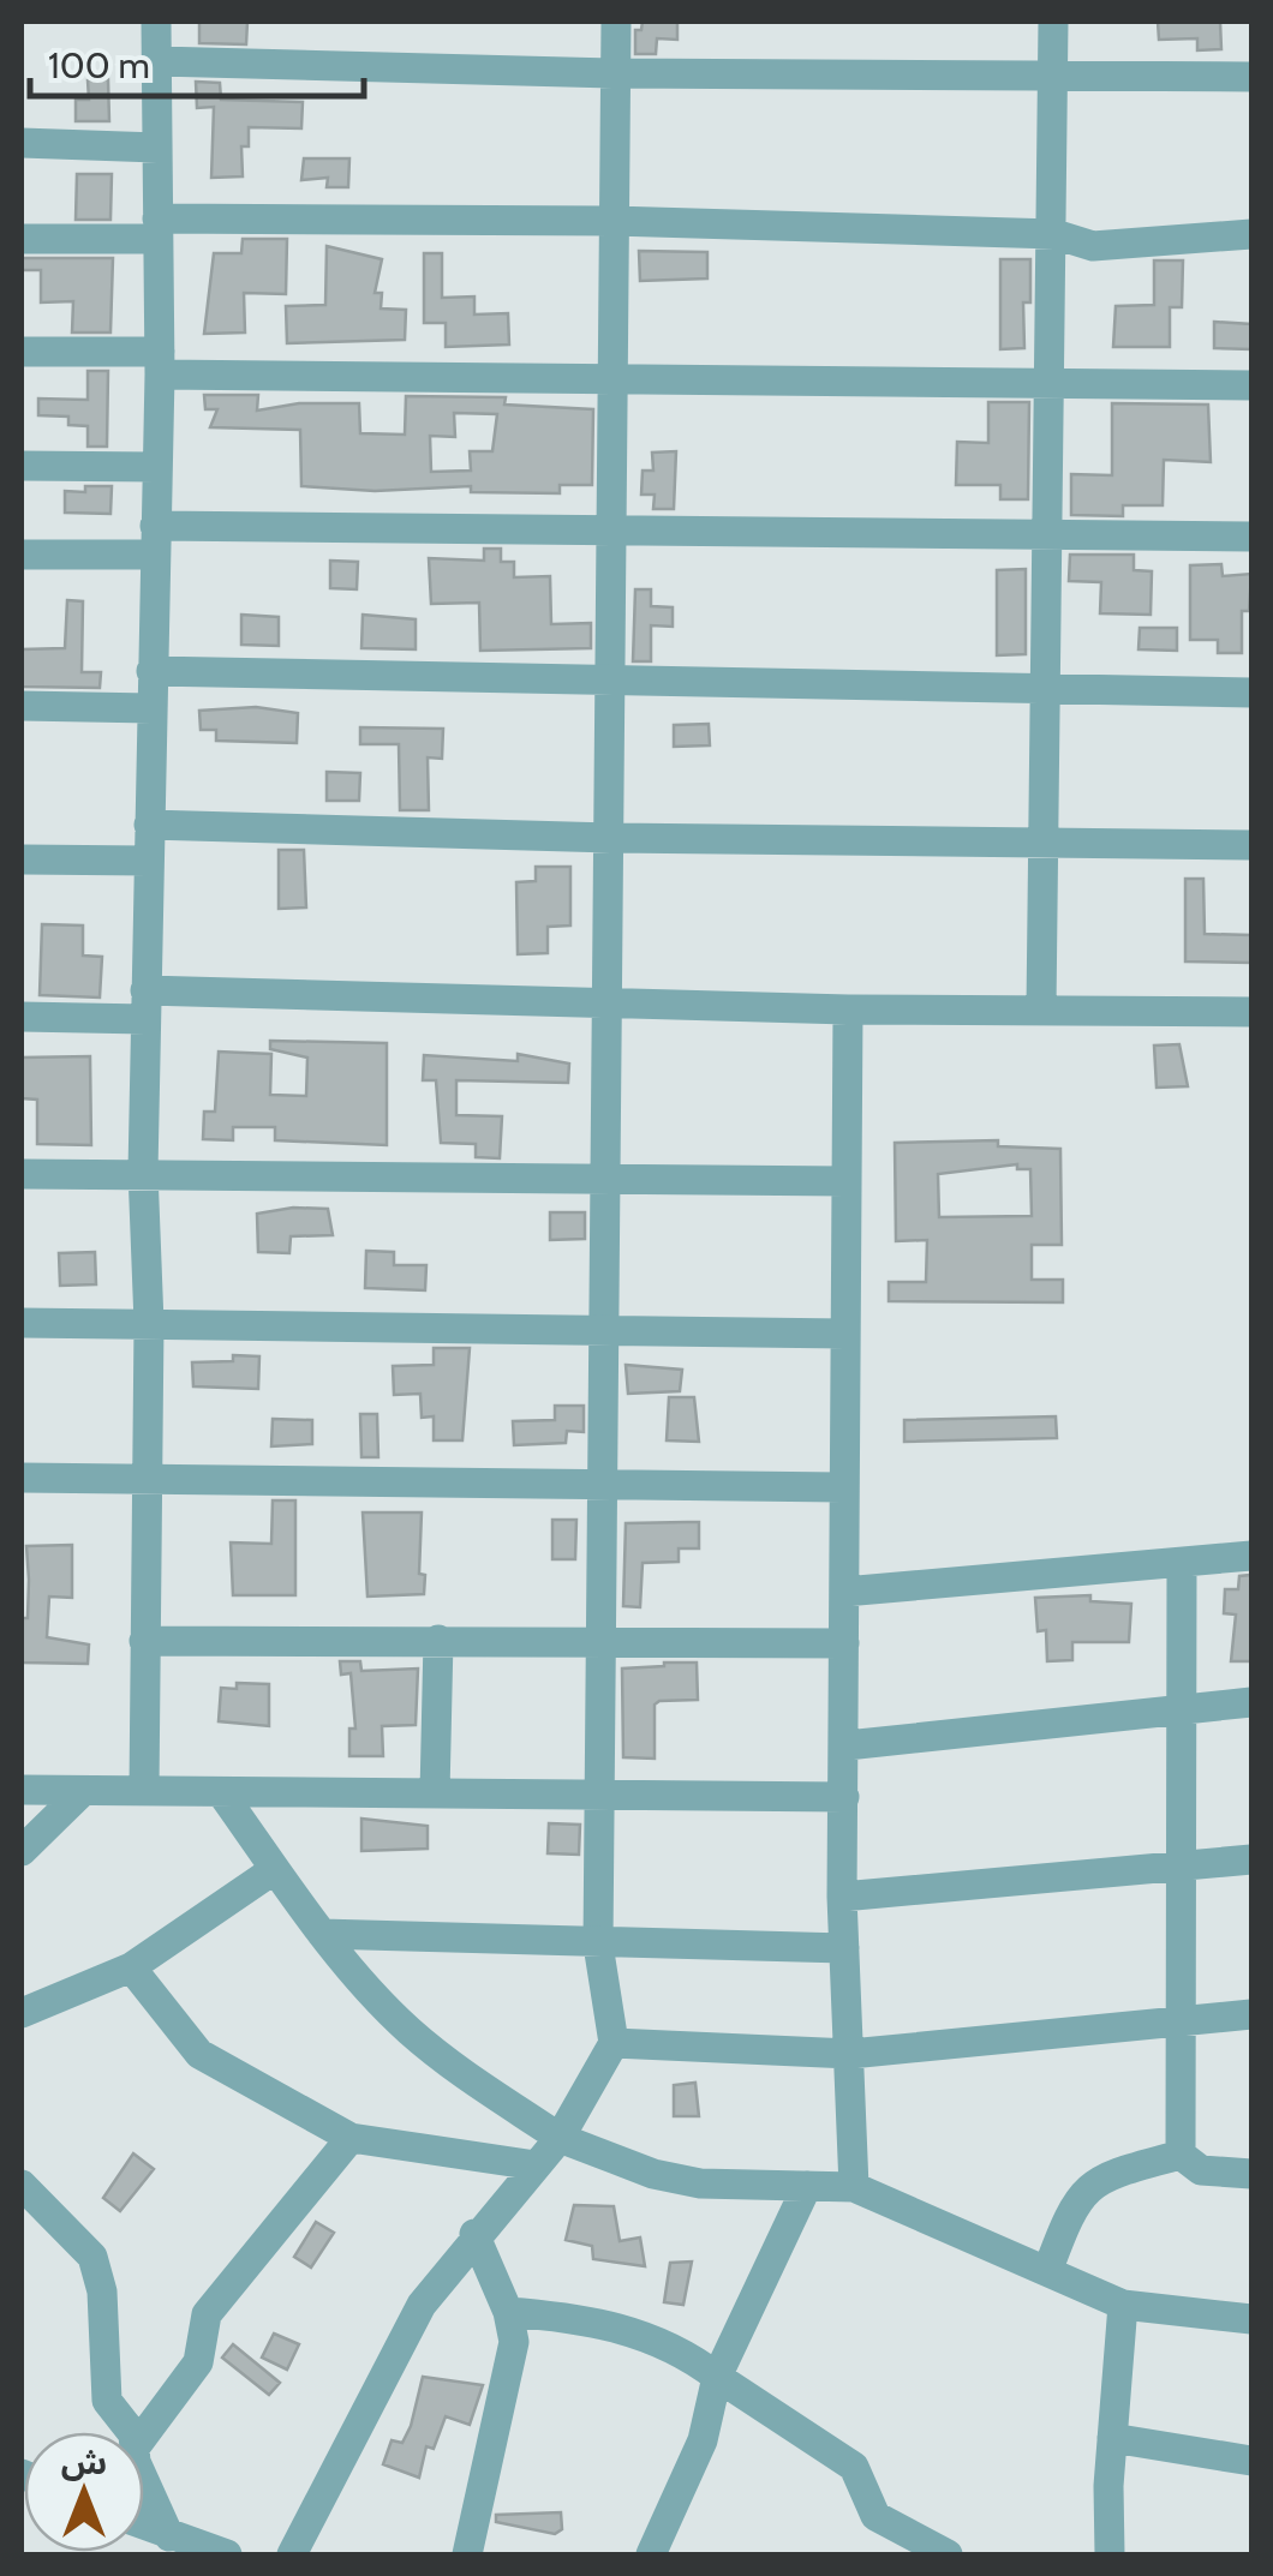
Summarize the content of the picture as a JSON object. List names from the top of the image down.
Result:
{
  "scale_bar": "100 m",
  "north": "top"
}
